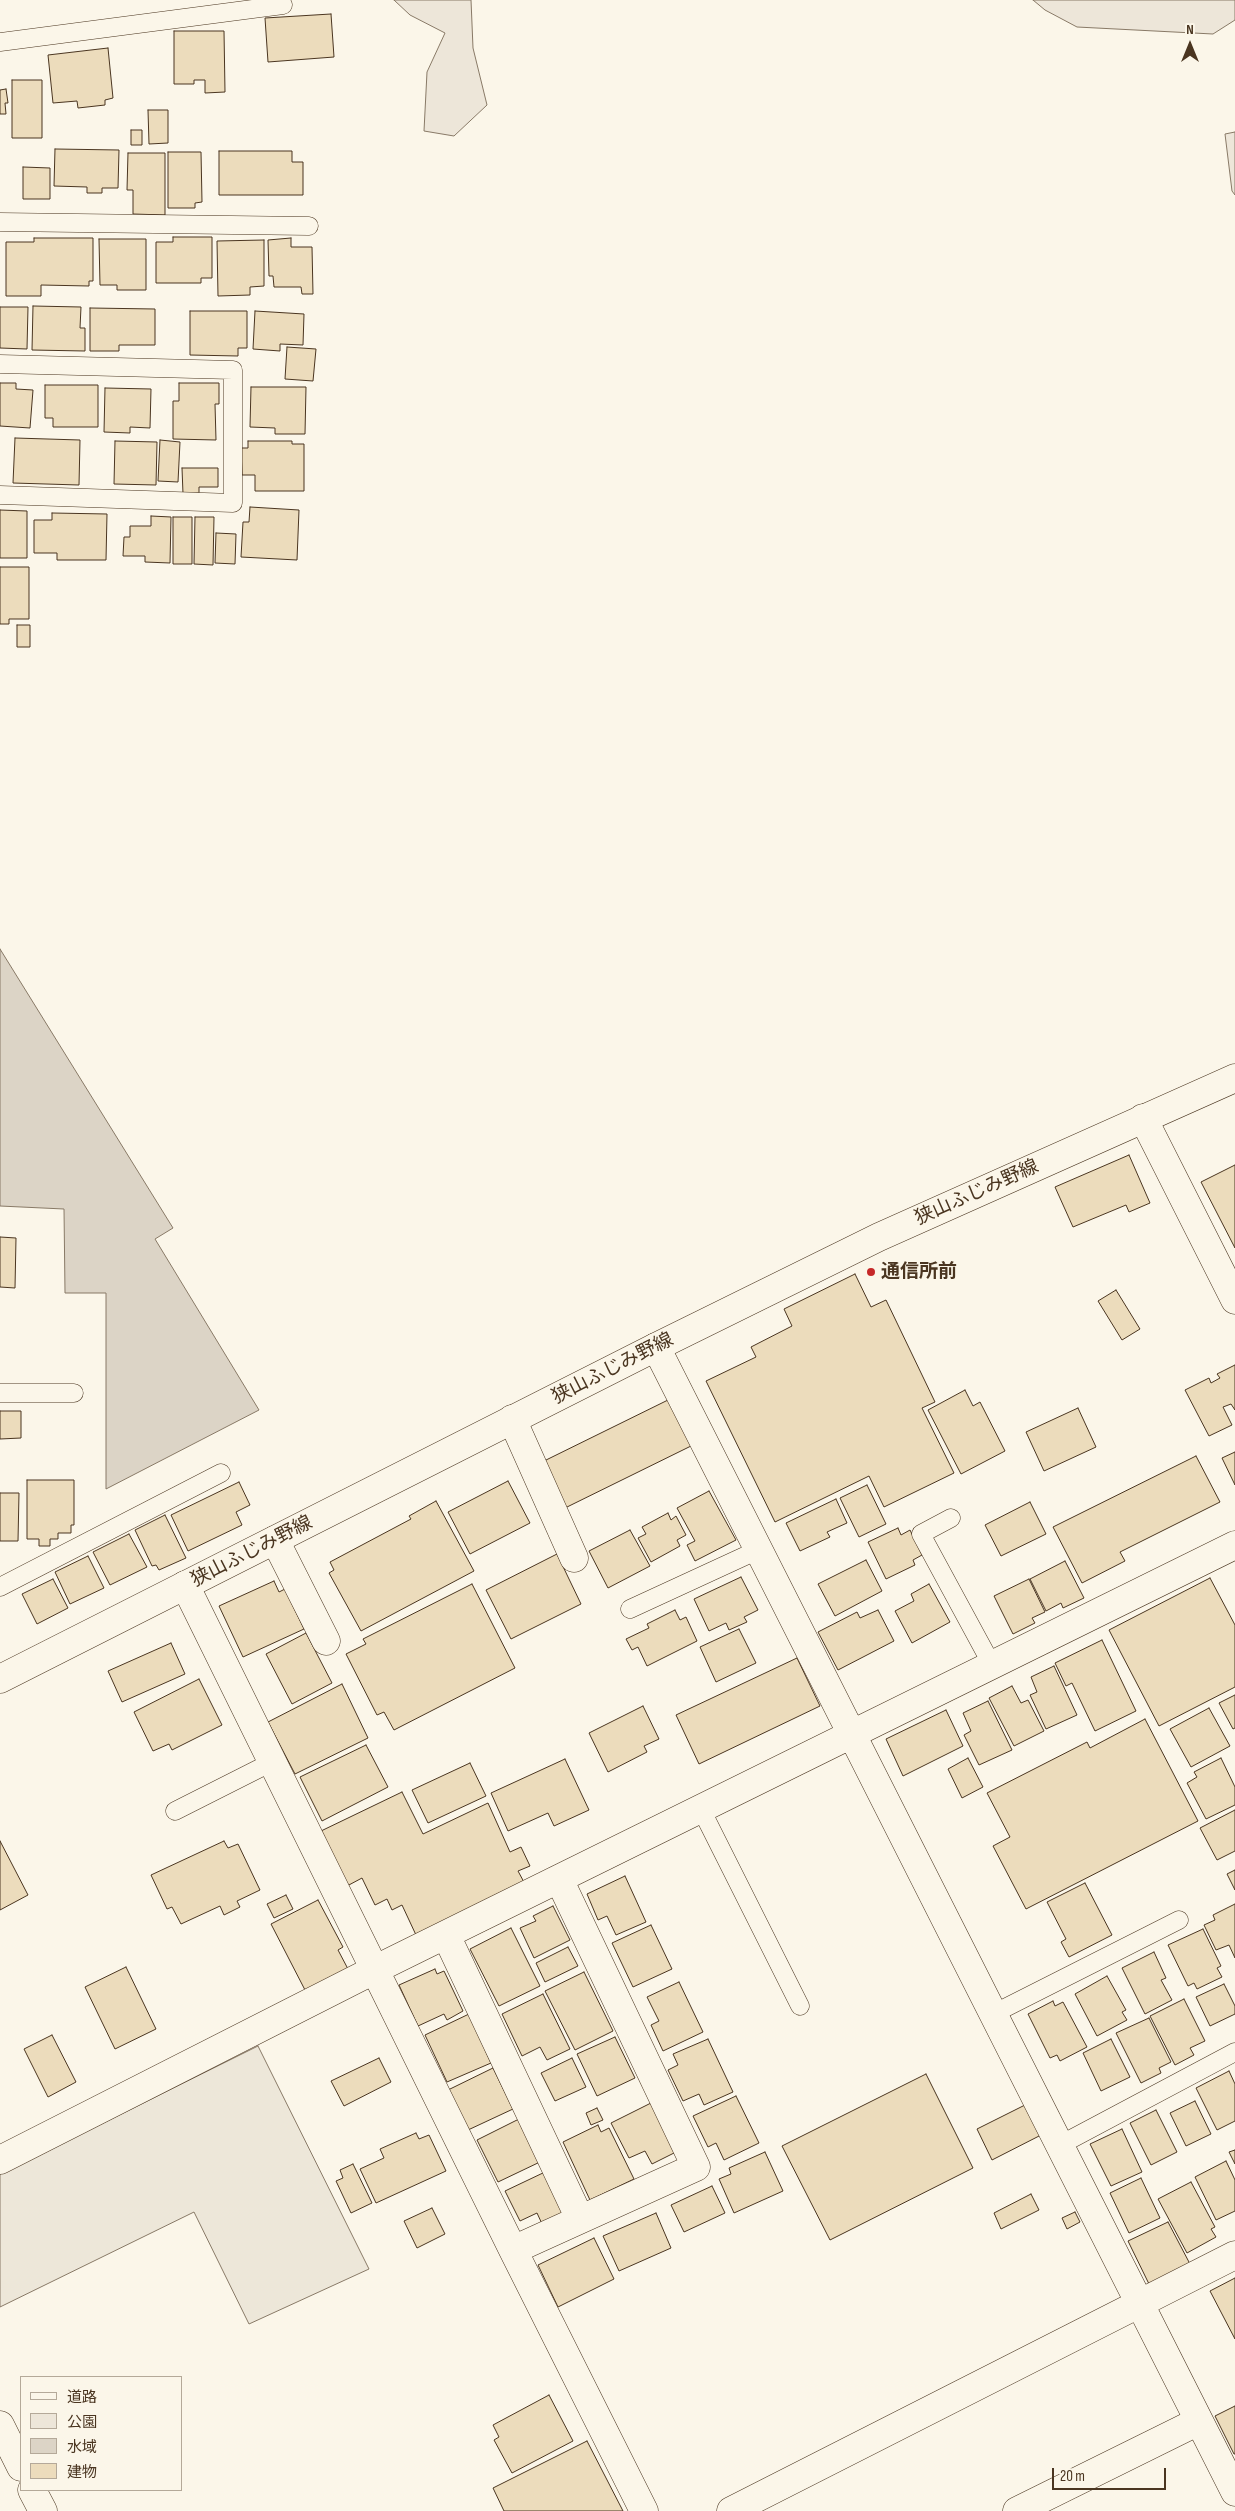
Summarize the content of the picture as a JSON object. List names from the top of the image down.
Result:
{
  "streets": {
    "street": ["狭山ふじみ野線"]
  },
  "places": ["通信所前"],
  "legend": [
    "道路",
    "公園",
    "水域",
    "建物"
  ],
  "scale_bar": "20 m",
  "north": "top"
}
